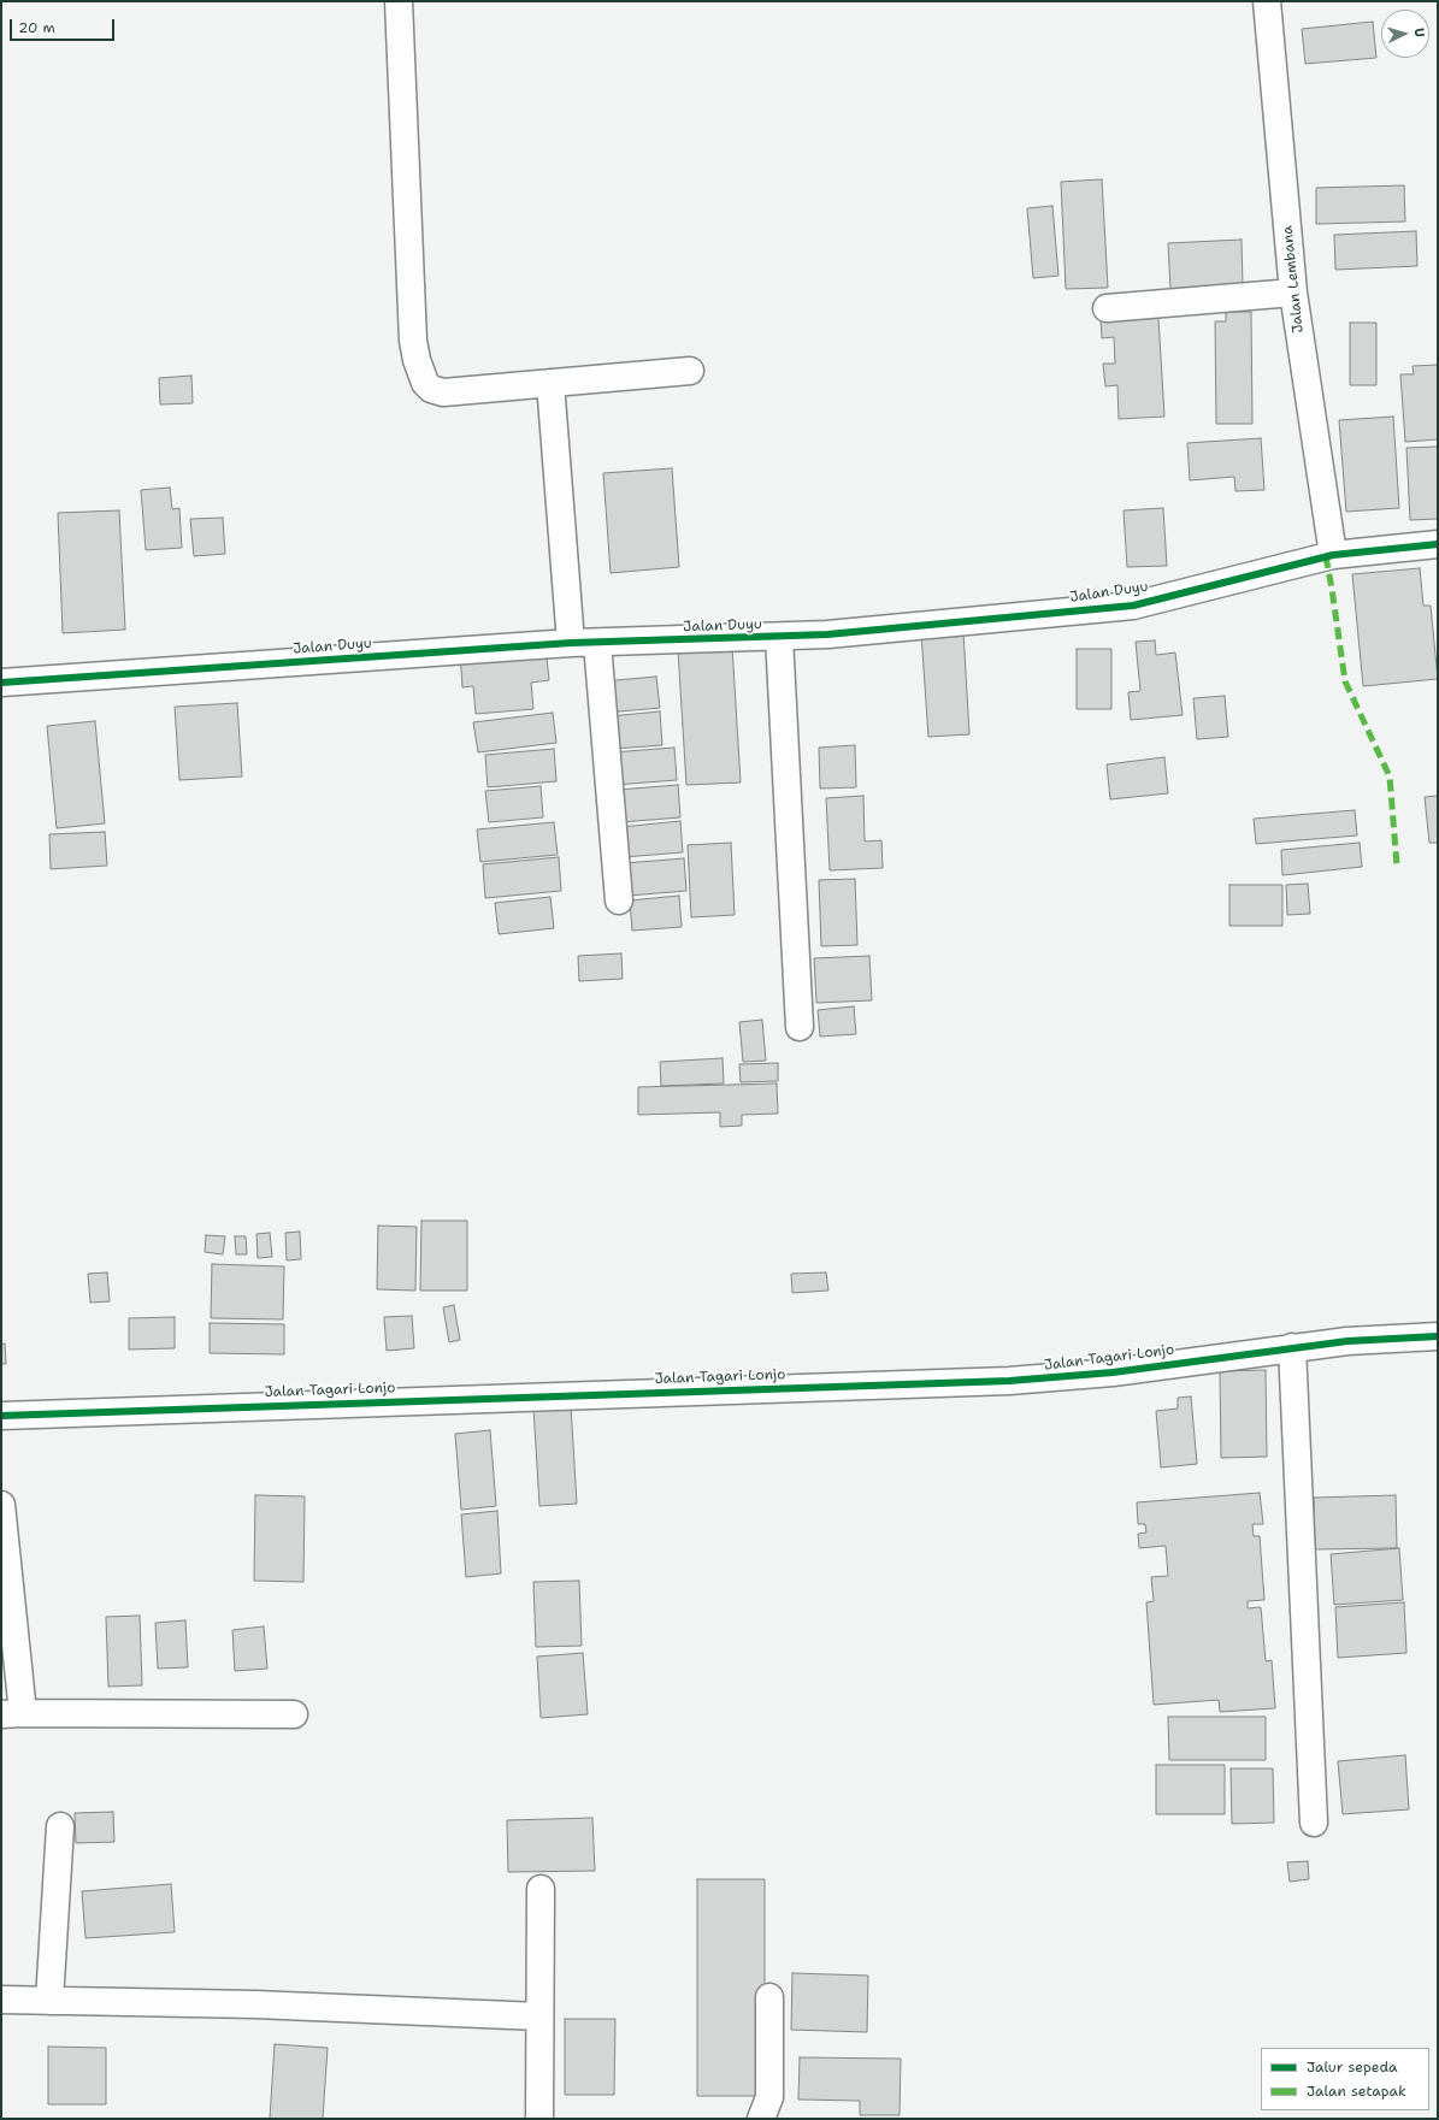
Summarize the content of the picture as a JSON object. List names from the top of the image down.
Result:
{
  "streets": {
    "street": ["Jalan Lembana", "Jalan Duyu", "Jalan Tagari Lonjo"]
  },
  "crossings": [
    ["Jalan Lembana", "Jalan Duyu"]
  ],
  "legend": ["Jalur sepeda", "Jalan setapak"],
  "scale_bar": "20 m",
  "north": "right"
}
